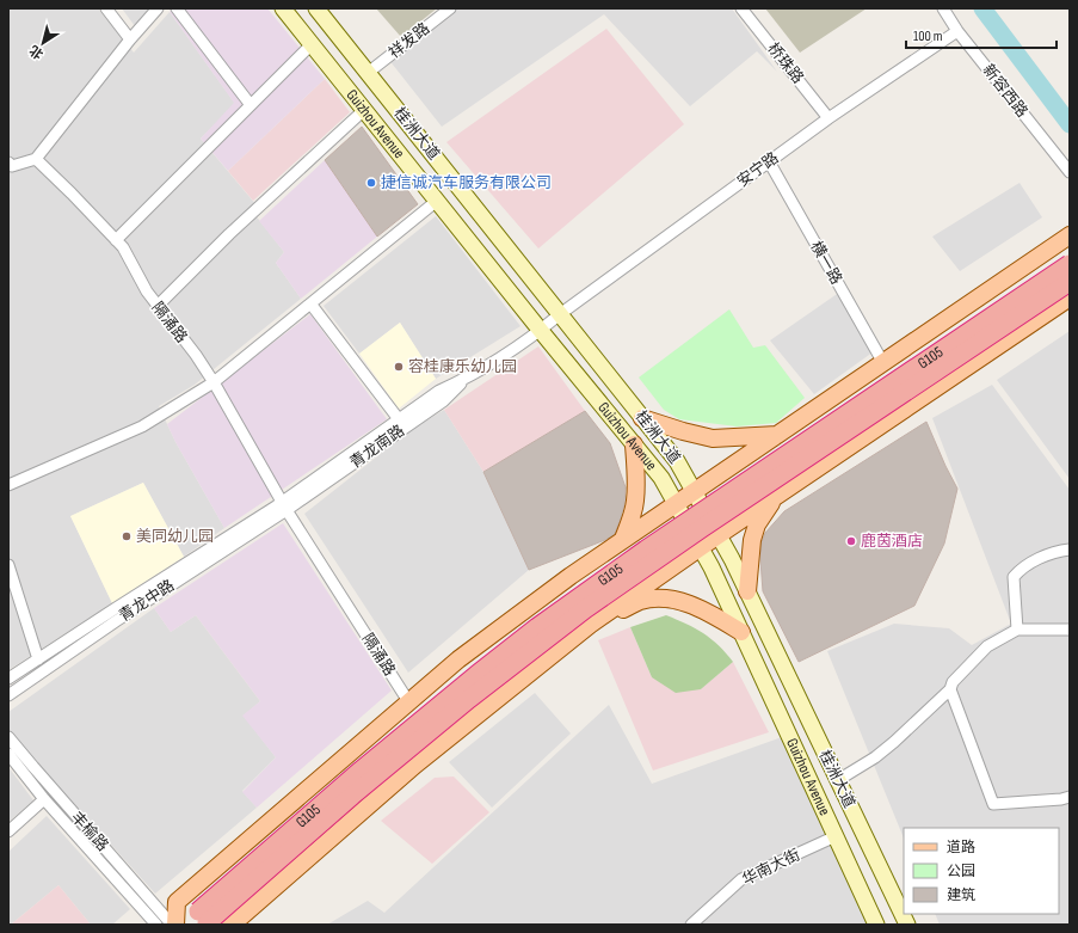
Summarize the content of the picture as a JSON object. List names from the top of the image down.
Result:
{
  "streets": {
    "highway": ["G105"],
    "main road": ["Guizhou Avenue", "桂洲大道"],
    "street": [
      "祥发路",
      "桥珠路",
      "新容西路",
      "安宁路",
      "横一路",
      "隔涌路",
      "青龙南路",
      "青龙中路",
      "丰榆路",
      "华南大街"
    ]
  },
  "crossings": [
    ["祥发路", "桂洲大道"],
    ["桥珠路", "安宁路"],
    ["新容西路", "安宁路"],
    ["Guizhou Avenue", "青龙南路"],
    ["Guizhou Avenue", "华南大街"],
    ["桂洲大道", "安宁路"],
    ["桂洲大道", "青龙南路"],
    ["安宁路", "横一路"],
    ["安宁路", "青龙南路"],
    ["隔涌路", "青龙南路"],
    ["隔涌路", "青龙中路"],
    ["青龙南路", "青龙中路"]
  ],
  "places": [
    "捷信诚汽车服务有限公司",
    "容桂康乐幼儿园",
    "美同幼儿园",
    "鹿茵酒店"
  ],
  "legend": ["道路", "公园", "建筑"],
  "scale_bar": "100 m",
  "north": "bottom left"
}
